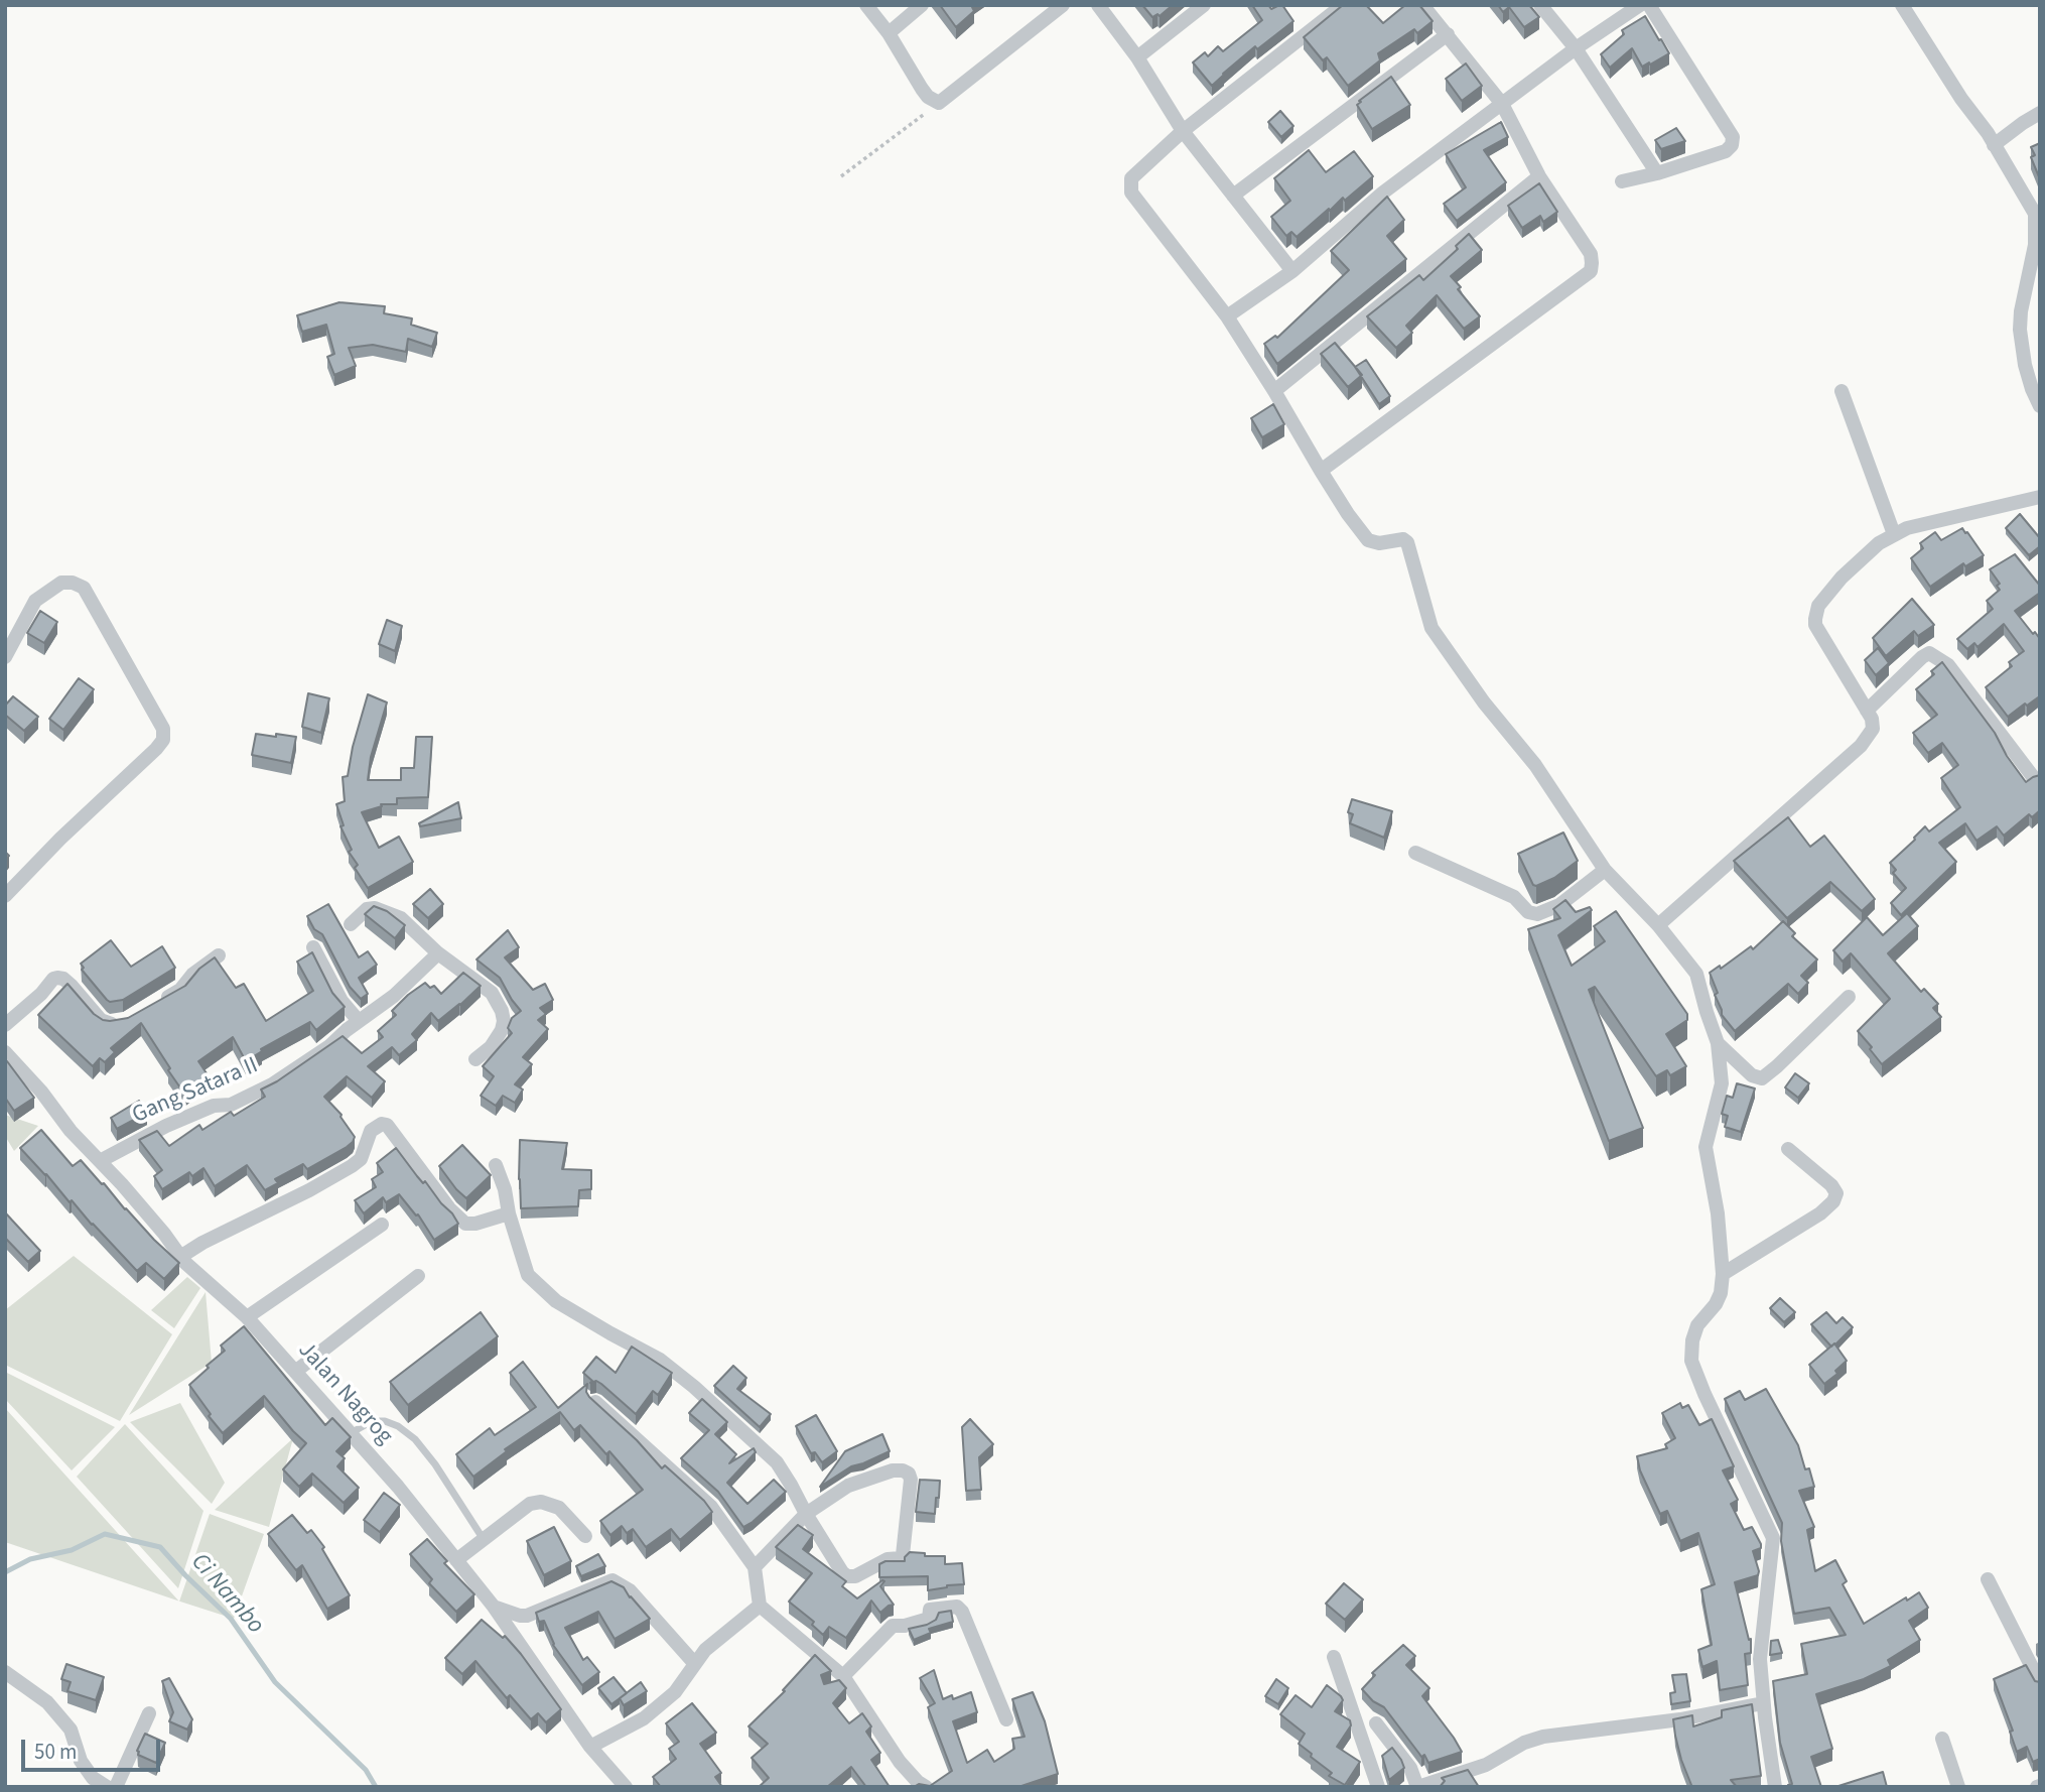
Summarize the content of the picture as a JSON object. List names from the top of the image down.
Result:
{
  "streets": {
    "street": ["Gang Satara II", "Jalan Nagrog"]
  },
  "crossings": [
    ["Gang Satara II", "Jalan Nagrog"]
  ],
  "water": ["Ci Nambo"],
  "scale_bar": "50 m"
}
